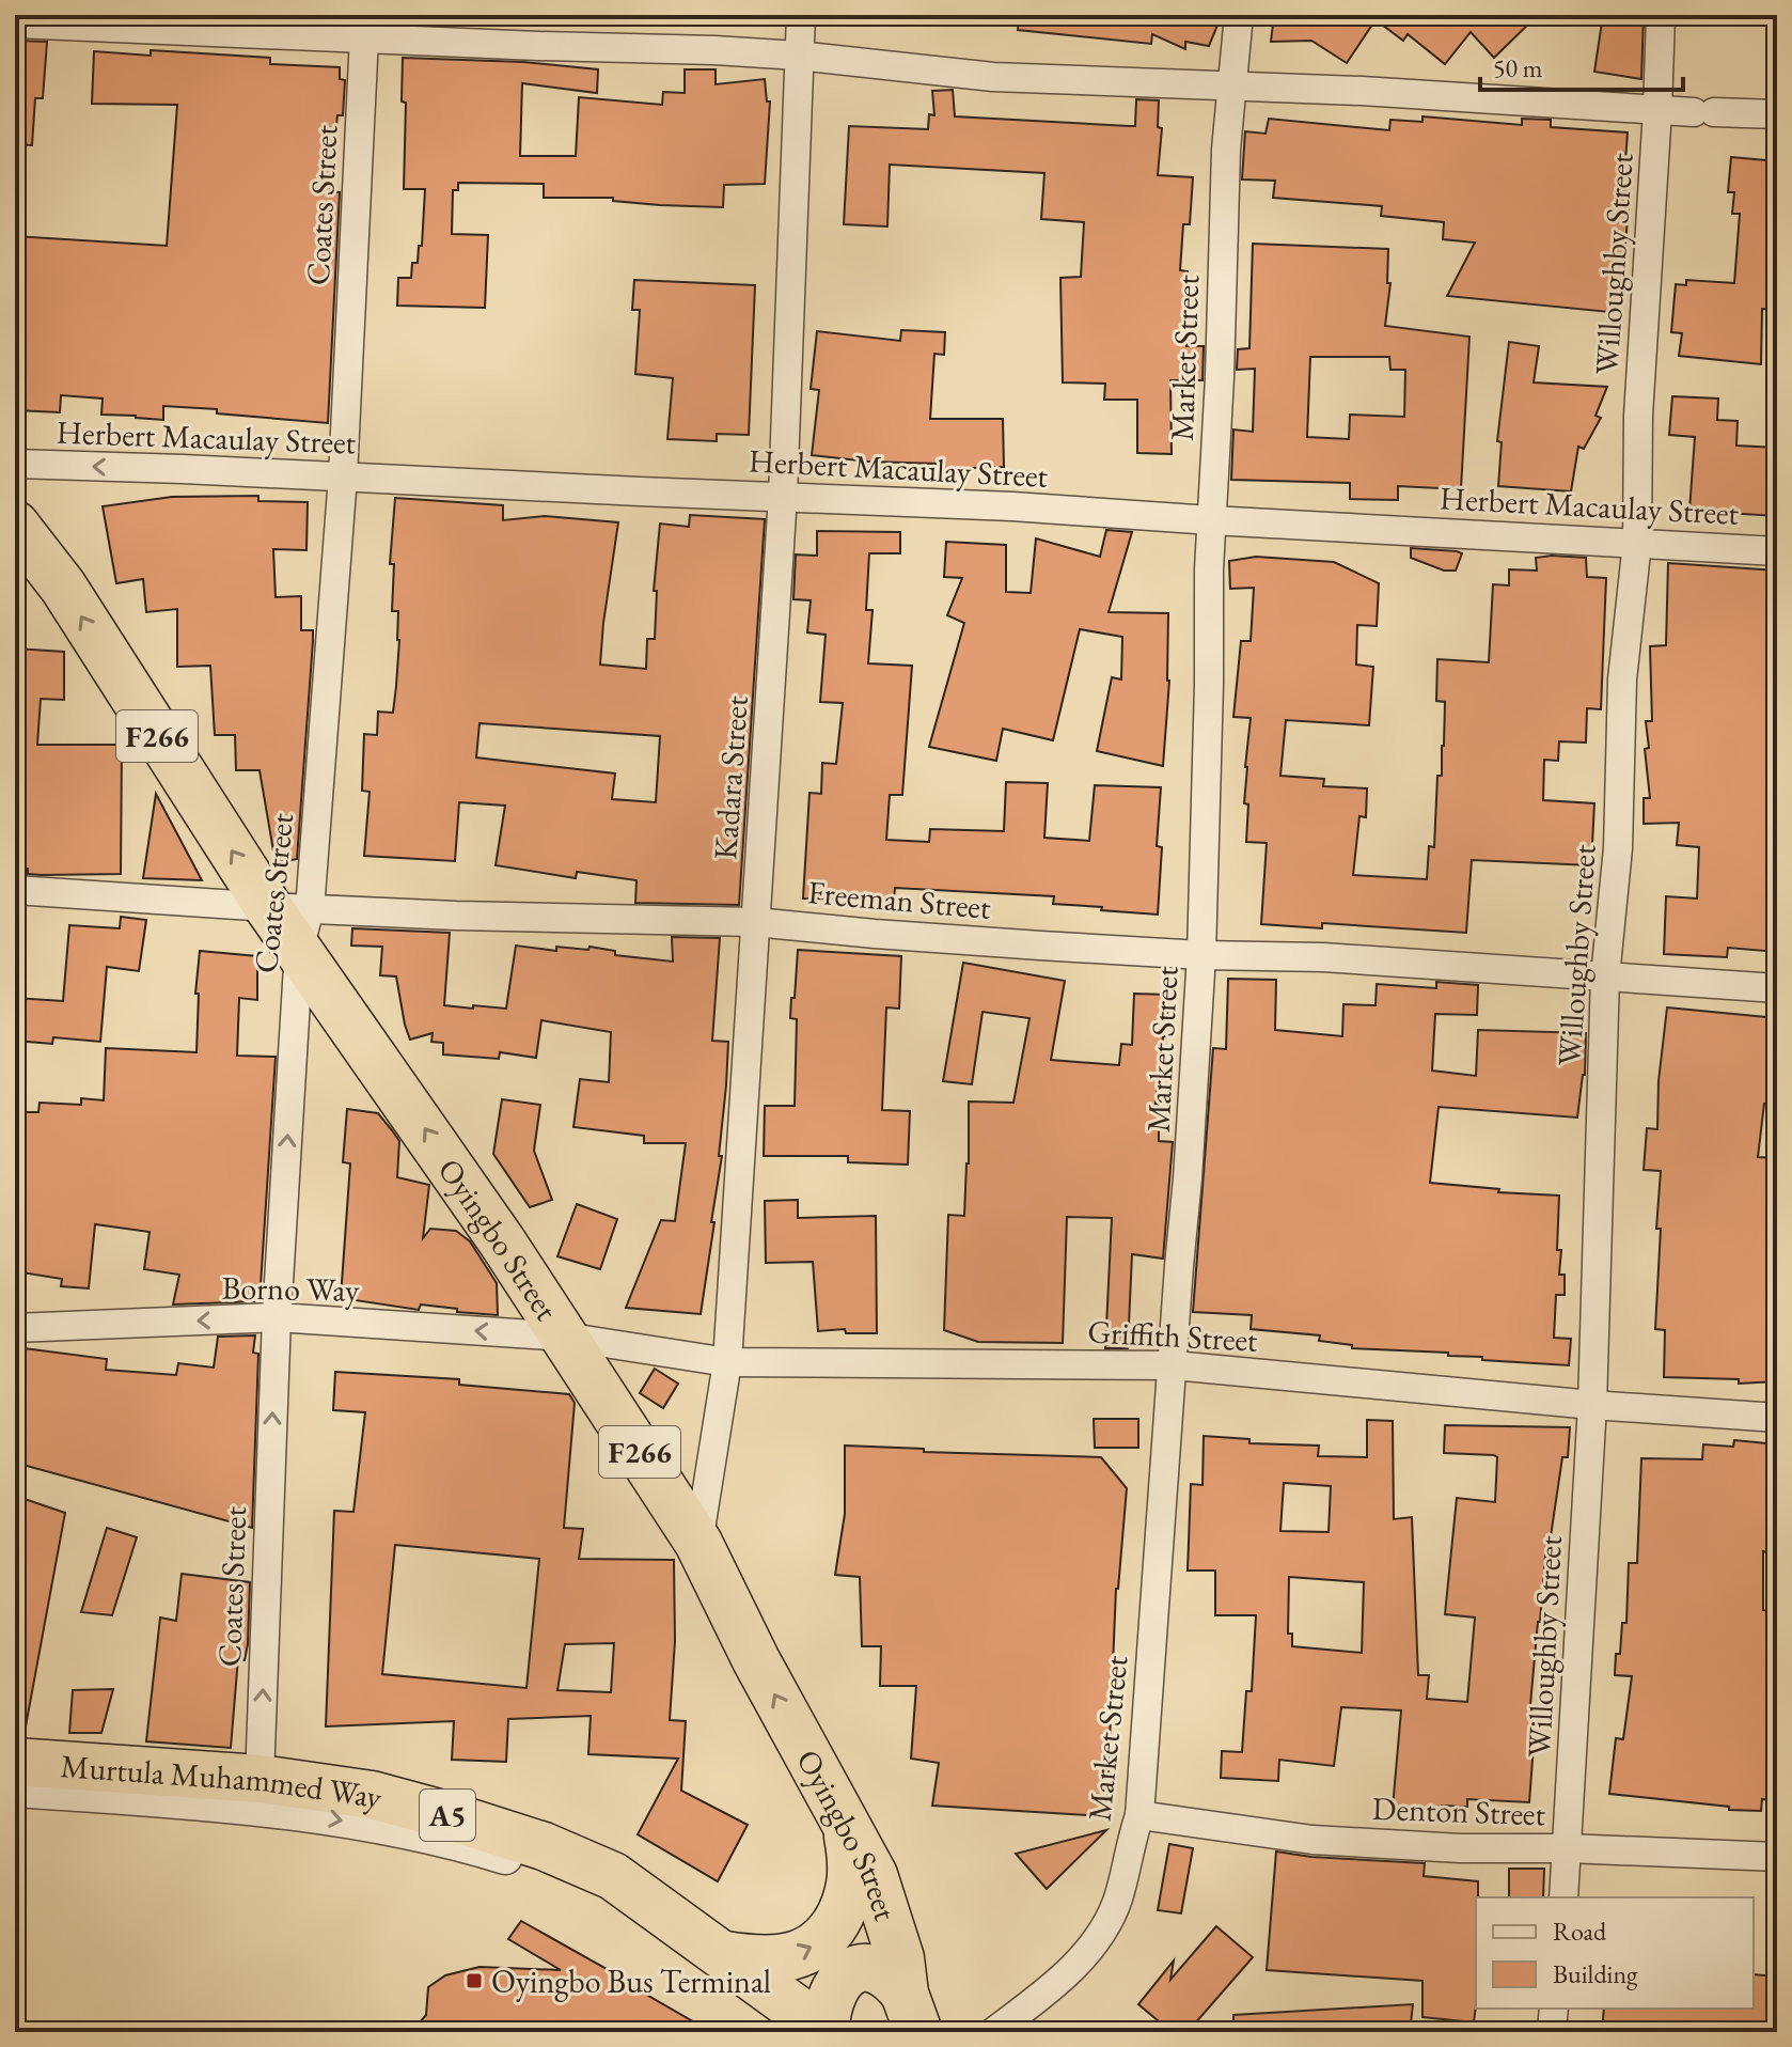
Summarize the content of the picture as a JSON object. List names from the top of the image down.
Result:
{
  "streets": {
    "highway": [
      "F266",
      "Oyingbo Street",
      "Murtula Muhammed Way",
      "A5"
    ],
    "street": [
      "Coates Street",
      "Willoughby Street",
      "Market Street",
      "Herbert Macaulay Street",
      "Kadara Street",
      "Freeman Street",
      "Borno Way",
      "Griffith Street",
      "Denton Street"
    ]
  },
  "crossings": [
    ["Coates Street", "Herbert Macaulay Street"],
    ["Coates Street", "Freeman Street"],
    ["Coates Street", "Oyingbo Street"],
    ["Coates Street", "Borno Way"],
    ["Coates Street", "Murtula Muhammed Way"],
    ["Willoughby Street", "Herbert Macaulay Street"],
    ["Willoughby Street", "Freeman Street"],
    ["Willoughby Street", "Griffith Street"],
    ["Willoughby Street", "Denton Street"],
    ["Market Street", "Herbert Macaulay Street"],
    ["Market Street", "Freeman Street"],
    ["Market Street", "Griffith Street"],
    ["Market Street", "Denton Street"],
    ["Herbert Macaulay Street", "Kadara Street"],
    ["F266", "Oyingbo Street"],
    ["F266", "Murtula Muhammed Way"],
    ["Kadara Street", "Freeman Street"],
    ["Kadara Street", "Oyingbo Street"],
    ["Kadara Street", "Griffith Street"],
    ["Freeman Street", "Oyingbo Street"],
    ["Oyingbo Street", "Borno Way"],
    ["Oyingbo Street", "Griffith Street"],
    ["Borno Way", "Griffith Street"]
  ],
  "one_way": ["Coates Street", "Oyingbo Street", "Borno Way"],
  "places": {
    "transit": ["Oyingbo Bus Terminal"]
  },
  "legend": ["Road", "Building"],
  "scale_bar": "50 m"
}
